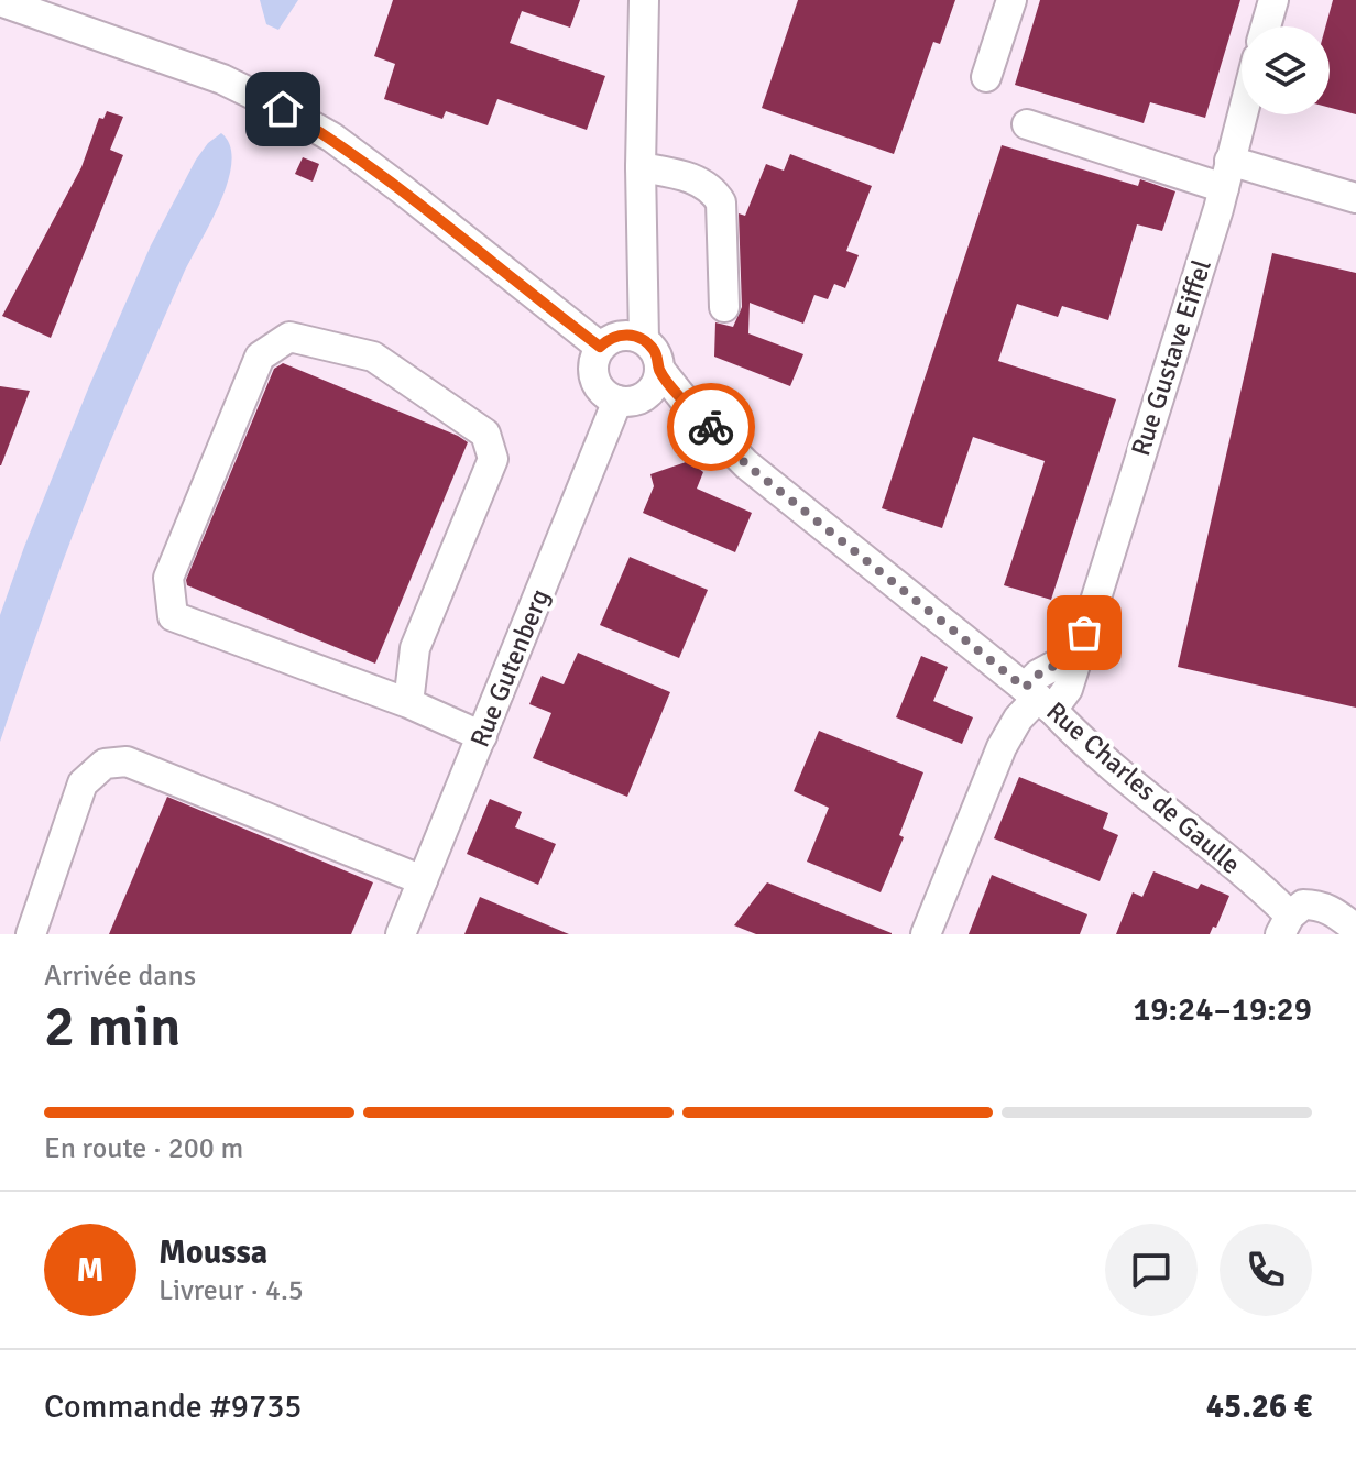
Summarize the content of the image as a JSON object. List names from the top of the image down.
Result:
{
  "streets": {
    "street": ["Rue Gustave Eiffel", "Rue Gutenberg", "Rue Charles de Gaulle"]
  },
  "crossings": [
    ["Rue Gustave Eiffel", "Rue Charles de Gaulle"],
    ["Rue Gutenberg", "Rue Charles de Gaulle"]
  ],
  "page": {
    "heading": ["2 min", "Arrivée dans", "19:24–19:29"],
    "panel": [
      "Moussa",
      "Livreur · 4.5",
      "Commande #9735",
      "45.26 €"
    ],
    "bar": "En route · 200 m",
    "round": "M"
  }
}
